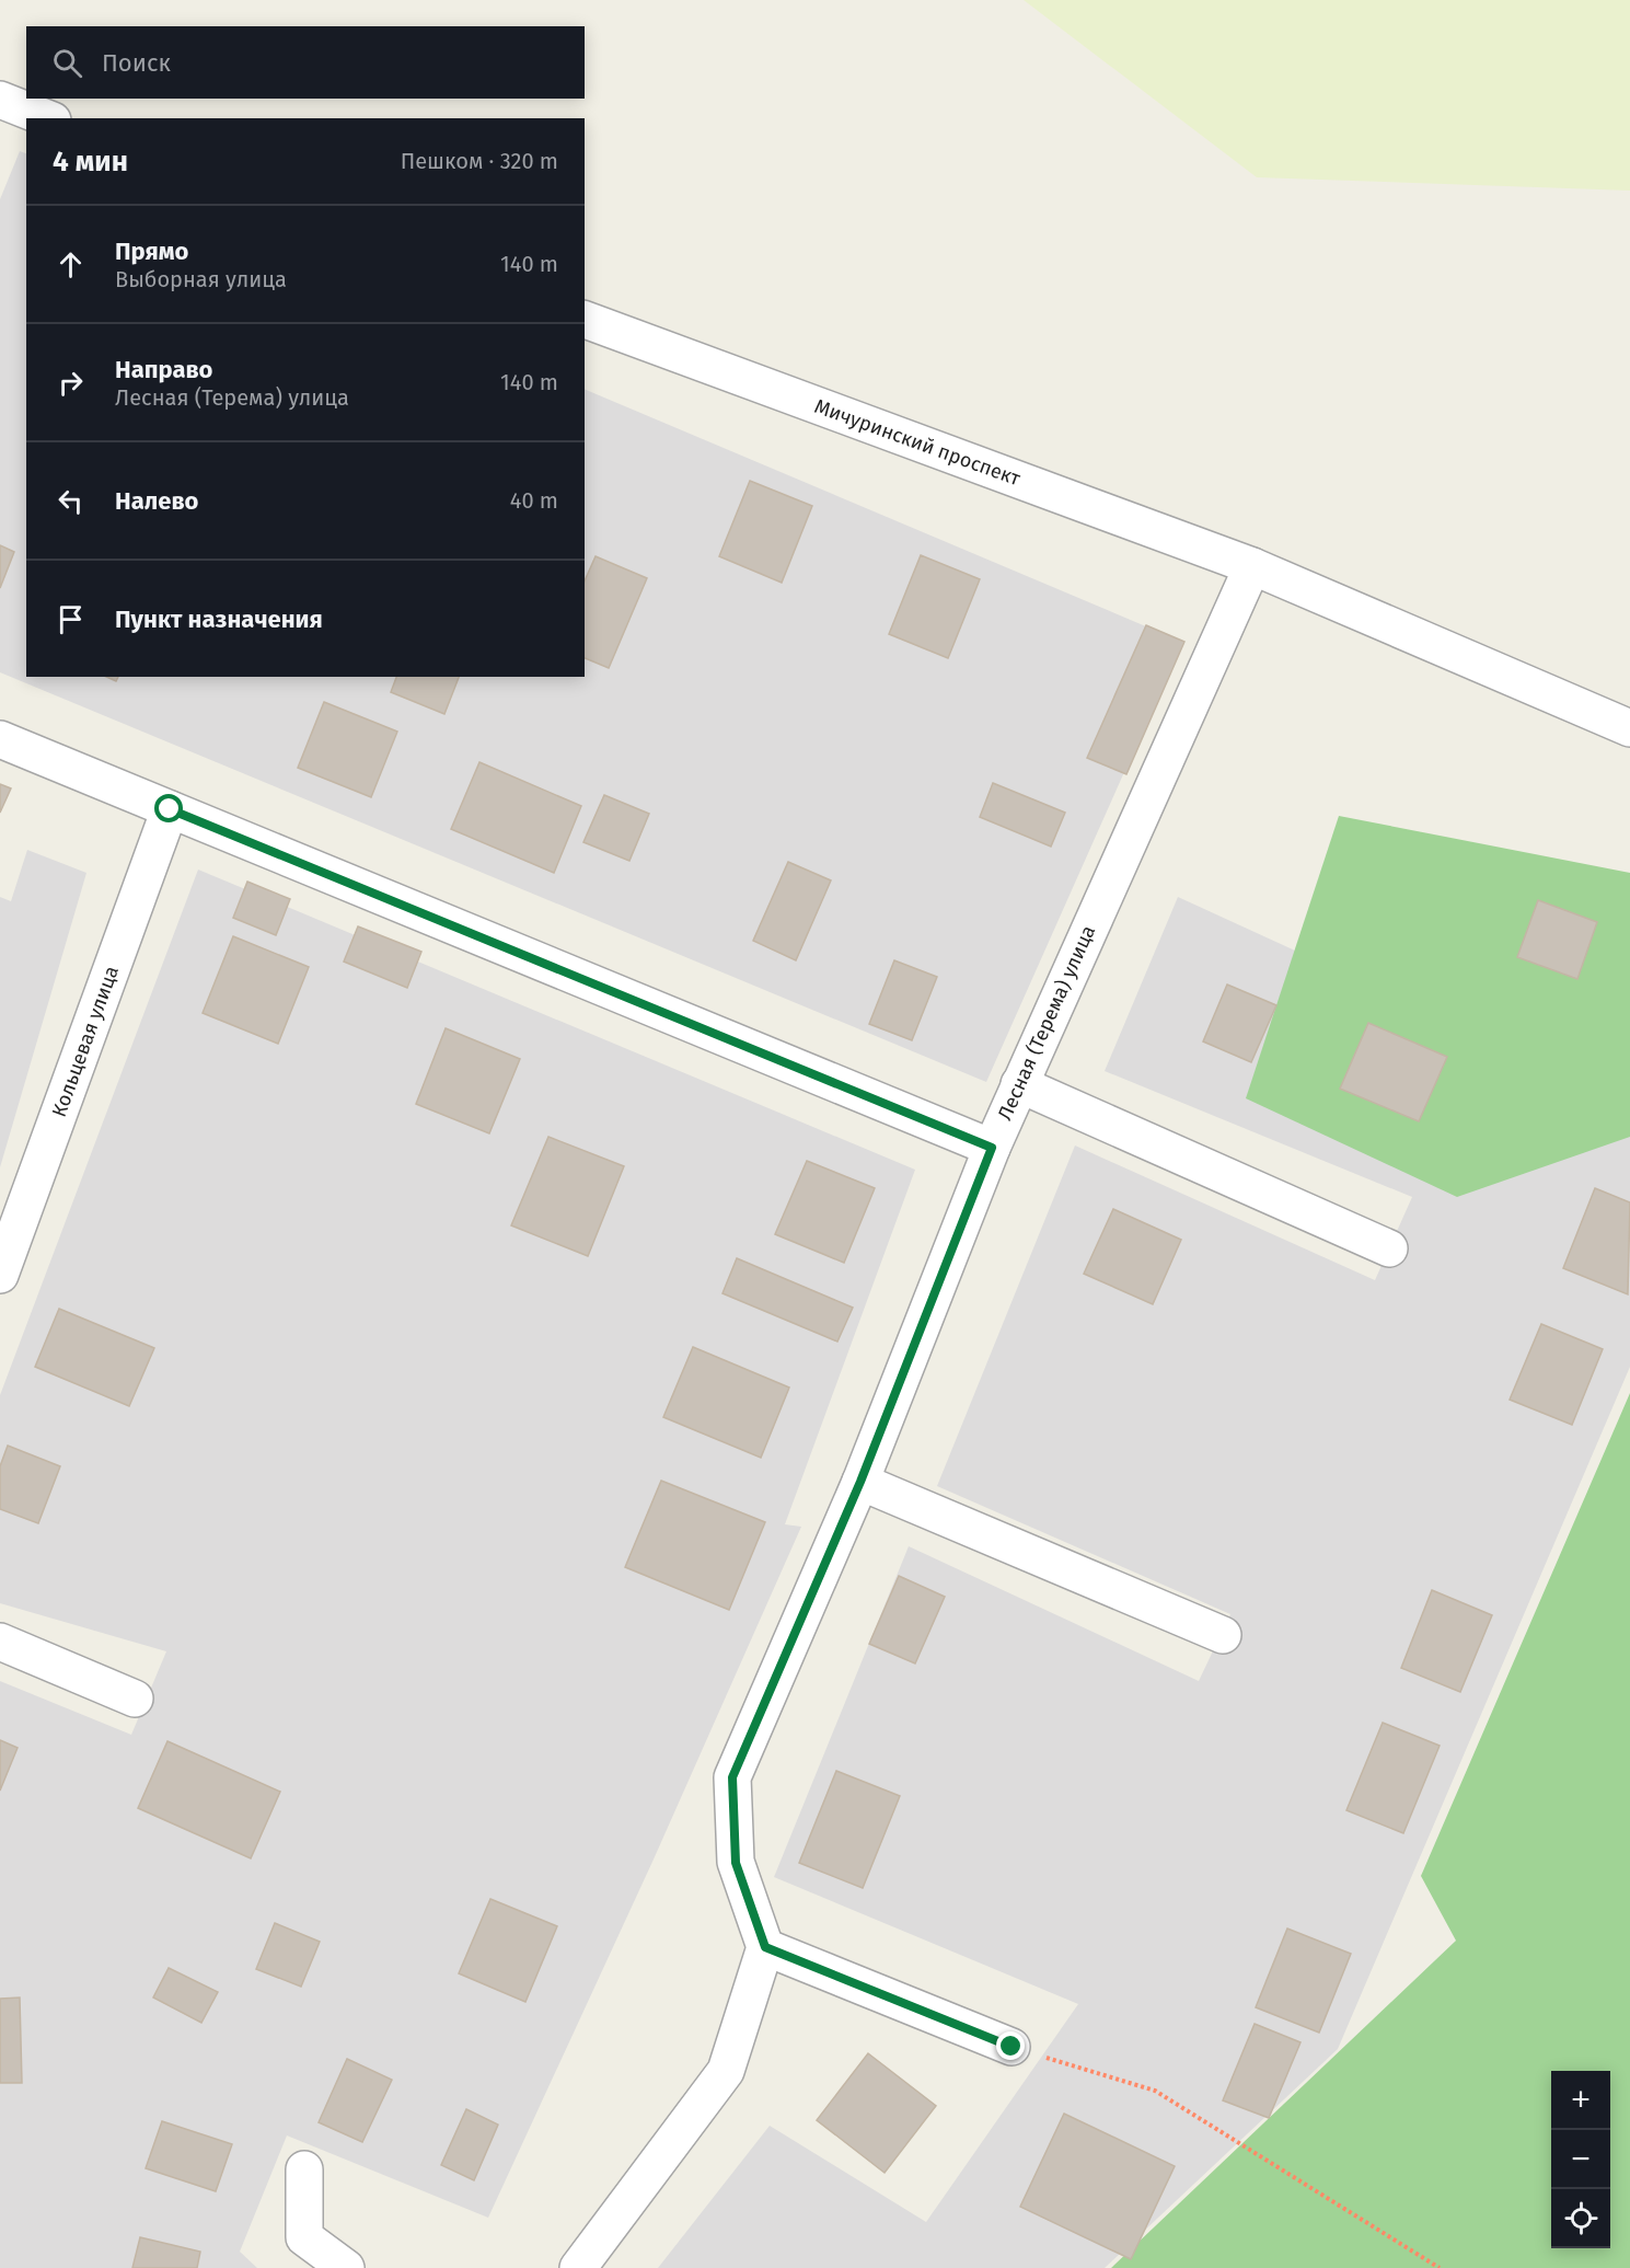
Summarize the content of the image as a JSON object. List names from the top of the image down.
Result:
{
  "streets": {
    "street": ["Мичуринский проспект", "Лесная (Терема) улица", "Кольцевая улица"]
  },
  "crossings": [
    ["Мичуринский проспект", "Лесная (Терема) улица"]
  ],
  "page": {
    "search": "Поиск",
    "heading": ["4 мин", "Пешком · 320 m"],
    "list": [
      ["Прямо", "Выборная улица", "140 m"],
      ["Направо", "Лесная (Терема) улица", "140 m"],
      ["Налево", "40 m"],
      "Пункт назначения"
    ],
    "map_buttons": ["+", "−"]
  }
}
